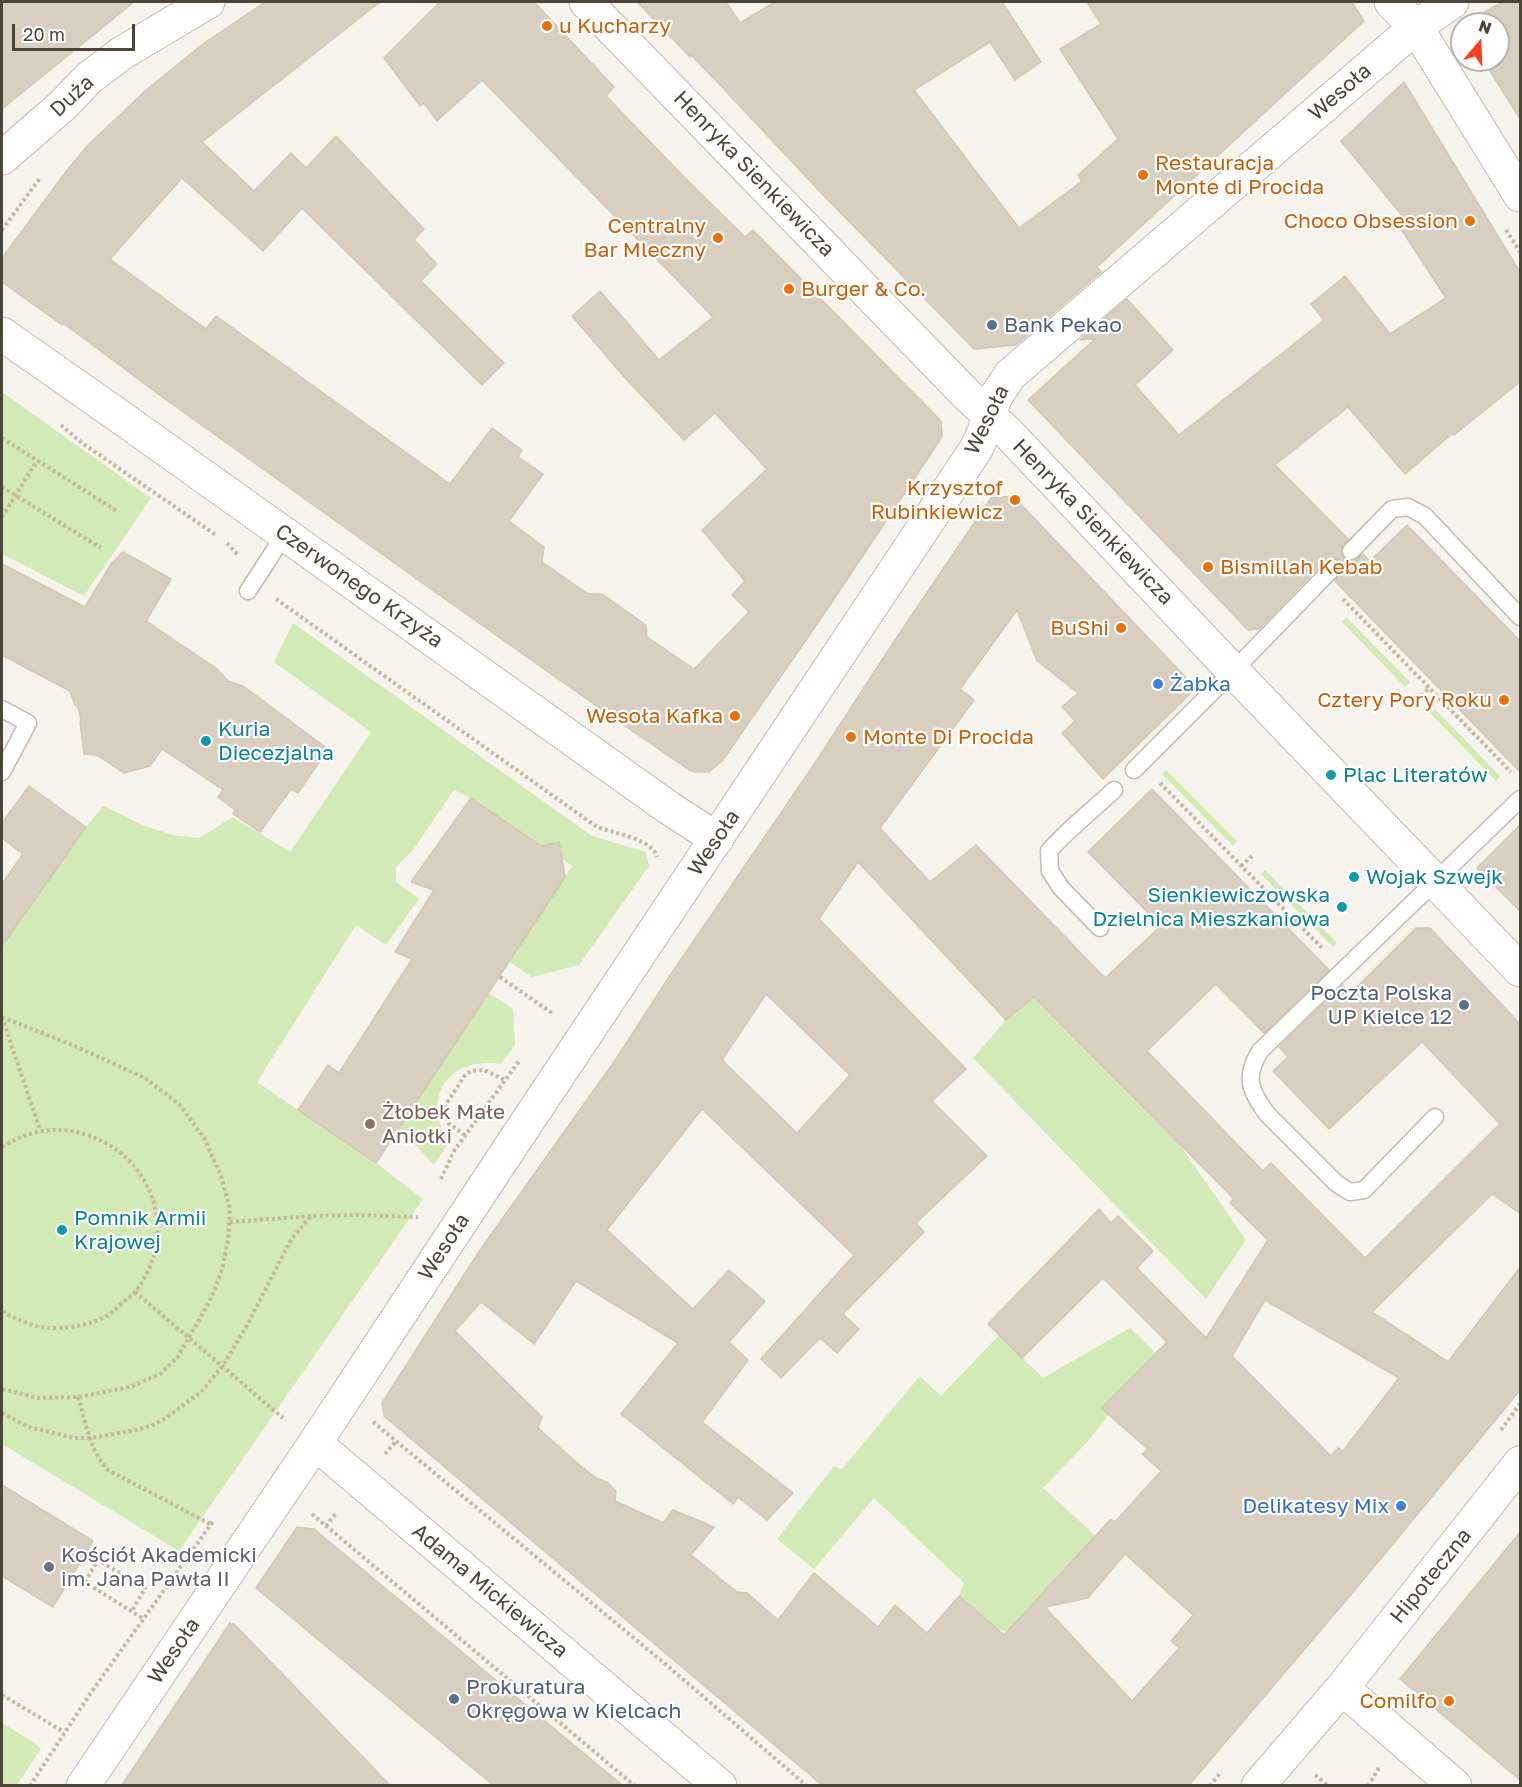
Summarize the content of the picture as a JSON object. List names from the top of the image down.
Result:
{
  "streets": {
    "street": [
      "Wesoła",
      "Duża",
      "Henryka Sienkiewicza",
      "Czerwonego Krzyża",
      "Hipoteczna",
      "Adama Mickiewicza"
    ]
  },
  "crossings": [
    ["Wesoła", "Henryka Sienkiewicza"],
    ["Wesoła", "Czerwonego Krzyża"],
    ["Wesoła", "Adama Mickiewicza"]
  ],
  "places": [
    "u Kucharzy",
    "Restauracja Monte di Procida",
    "Choco Obsession",
    "Centralny Bar Mleczny",
    "Burger & Co.",
    "Bank Pekao",
    "Krzysztof Rubinkiewicz",
    "Bismillah Kebab",
    "BuShi",
    "Żabka",
    "Cztery Pory Roku",
    "Wesoła Kafka",
    "Monte Di Procida",
    "Kuria Diecezjalna",
    "Plac Literatów",
    "Wojak Szwejk",
    "Sienkiewiczowska Dzielnica Mieszkaniowa",
    "Poczta Polska UP Kielce 12",
    "Żłobek Małe Aniołki",
    "Pomnik Armii Krajowej",
    "Delikatesy Mix",
    "Kościół Akademicki im. Jana Pawła II",
    "Prokuratura Okręgowa w Kielcach",
    "Comilfo"
  ],
  "scale_bar": "20 m",
  "north": "top"
}
